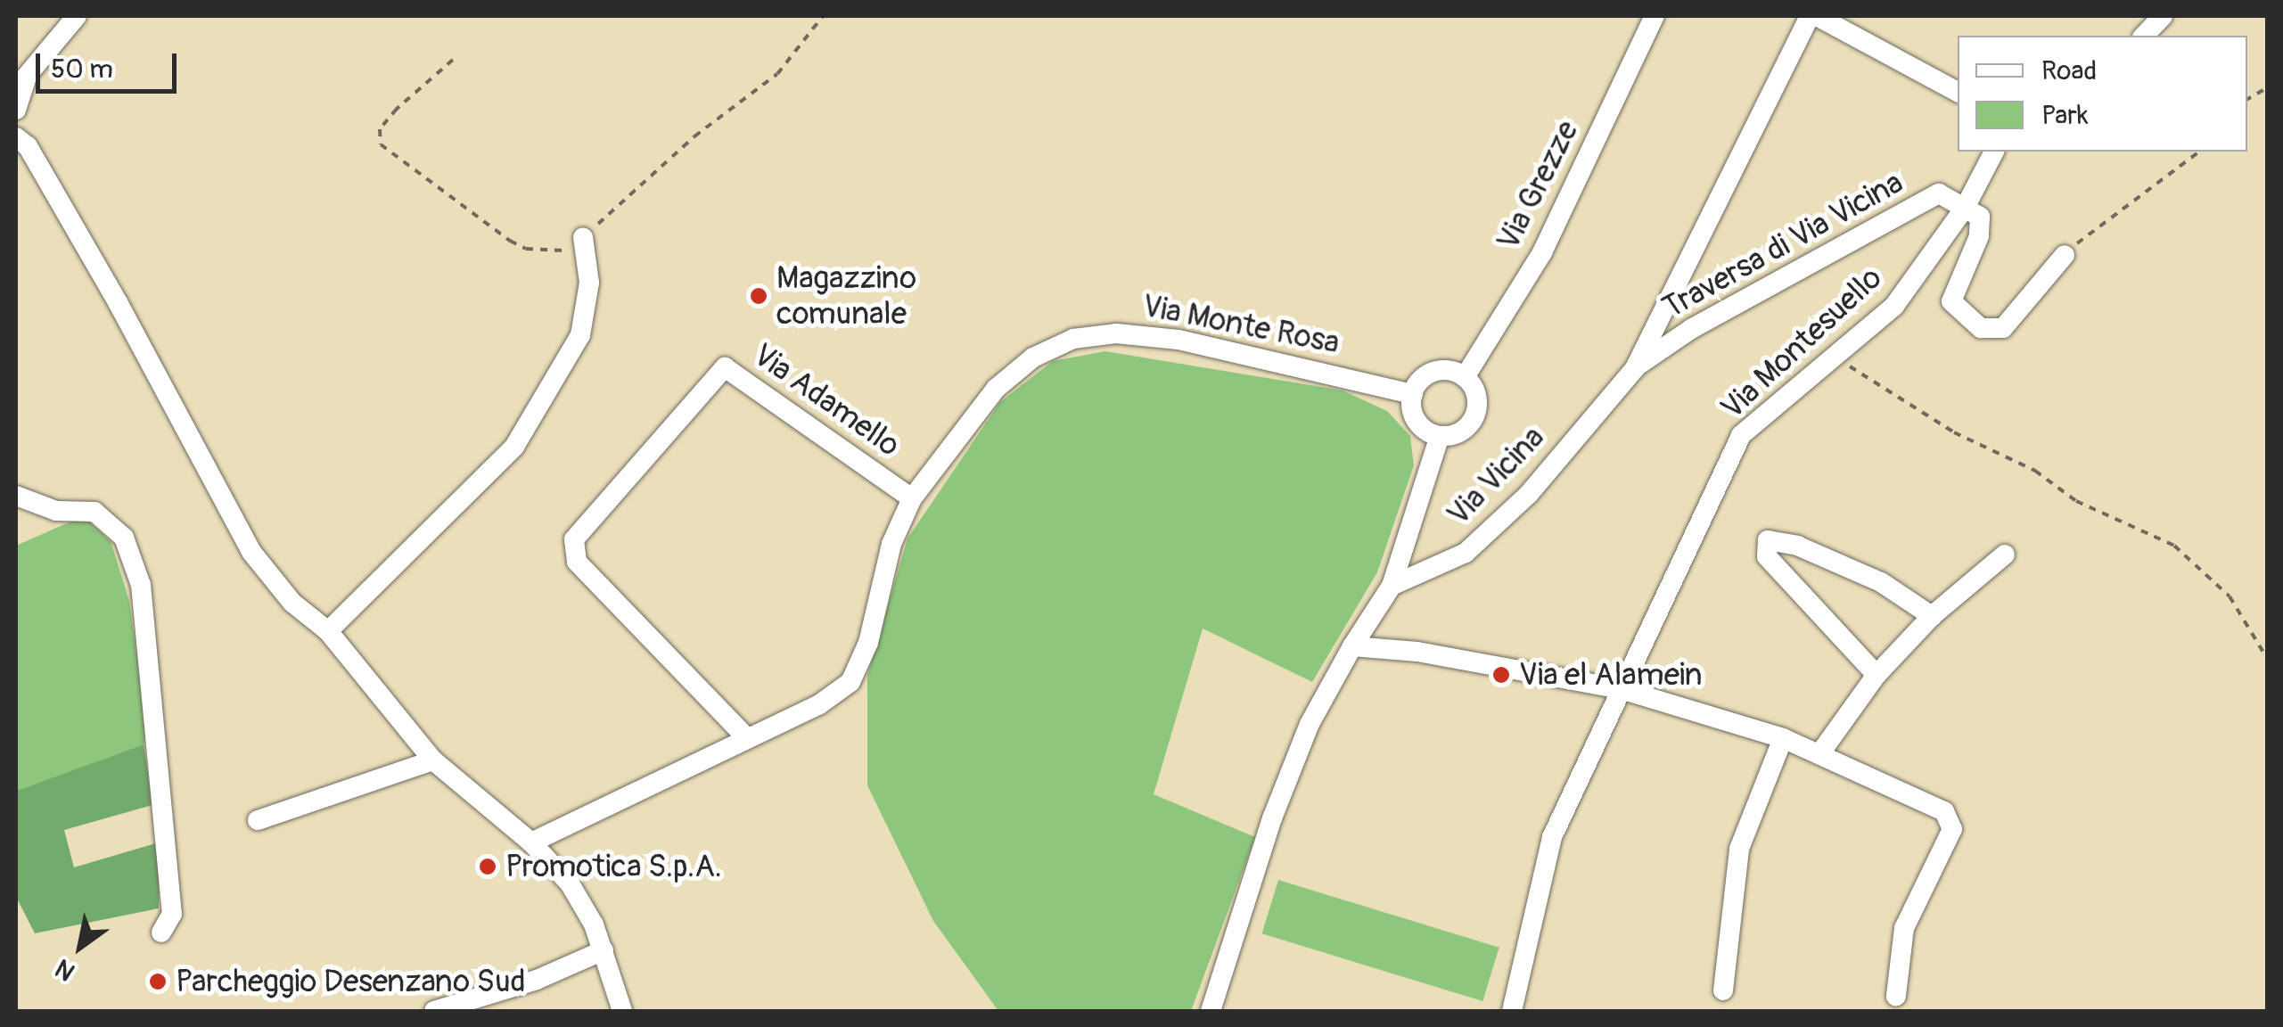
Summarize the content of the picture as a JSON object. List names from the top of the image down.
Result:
{
  "streets": {
    "street": [
      "Via Grezze",
      "Traversa di Via Vicina",
      "Via Monte Rosa",
      "Via Montesuello",
      "Via Adamello",
      "Via Vicina"
    ]
  },
  "crossings": [
    ["Via Grezze", "Via Monte Rosa"],
    ["Traversa di Via Vicina", "Via Montesuello"],
    ["Traversa di Via Vicina", "Via Vicina"],
    ["Via Monte Rosa", "Via Adamello"]
  ],
  "places": [
    "Magazzino comunale",
    "Via el Alamein",
    "Promotica S.p.A.",
    "Parcheggio Desenzano Sud"
  ],
  "legend": ["Road", "Park"],
  "scale_bar": "50 m",
  "north": "bottom left"
}
